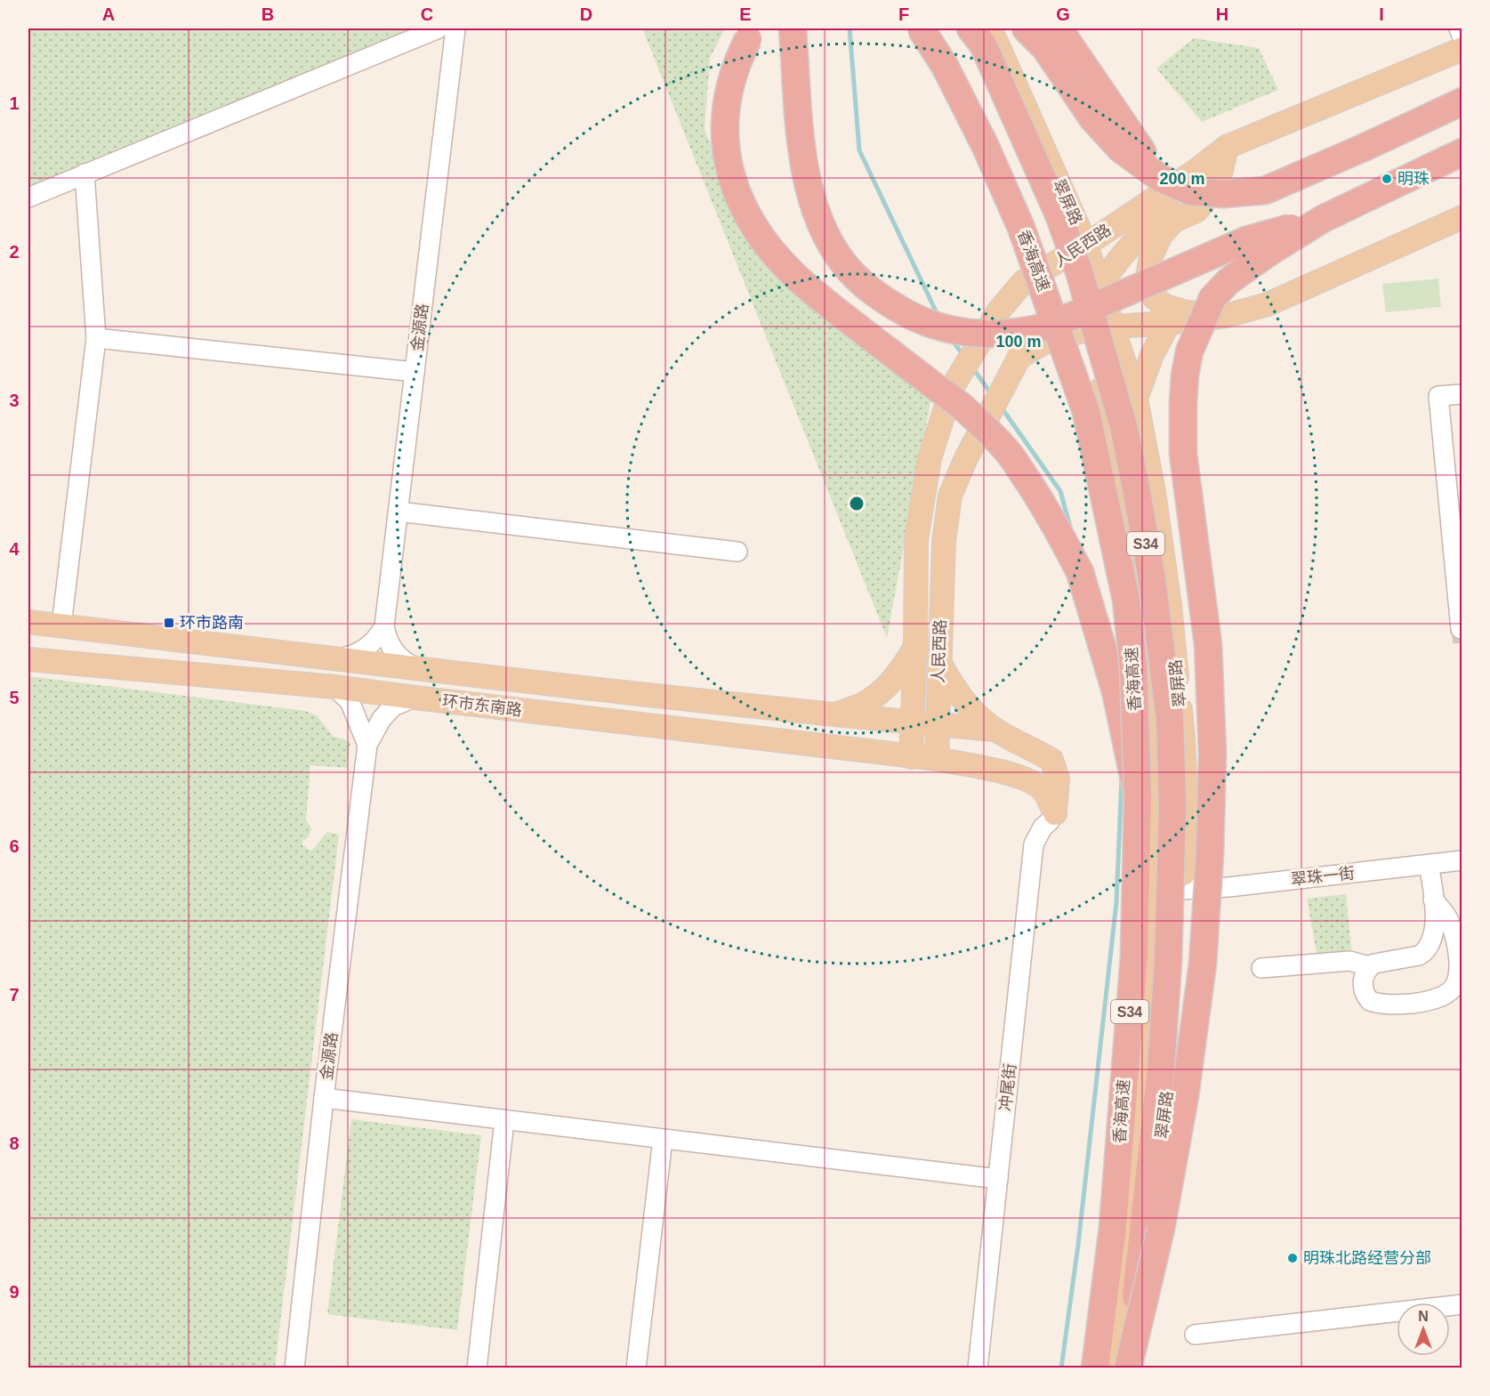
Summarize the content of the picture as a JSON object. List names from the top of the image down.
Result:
{
  "streets": {
    "highway": ["香海高速", "S34"],
    "main road": ["翠屏路", "人民西路", "环市东南路"],
    "street": ["金源路", "翠珠一街", "冲尾街"]
  },
  "crossings": [
    ["翠屏路", "人民西路"],
    ["翠屏路", "香海高速"],
    ["翠屏路", "翠珠一街"],
    ["人民西路", "环市东南路"],
    ["环市东南路", "冲尾街"]
  ],
  "places": {
    "other": ["明珠", "明珠北路经营分部"],
    "transit": ["环市路南"]
  },
  "north": "top",
  "grid": {
    "columns": [
      "A",
      "B",
      "C",
      "D",
      "E",
      "F",
      "G",
      "H",
      "I"
    ],
    "rows": [
      "1",
      "2",
      "3",
      "4",
      "5",
      "6",
      "7",
      "8",
      "9"
    ]
  },
  "rings": ["200 m", "100 m"]
}
